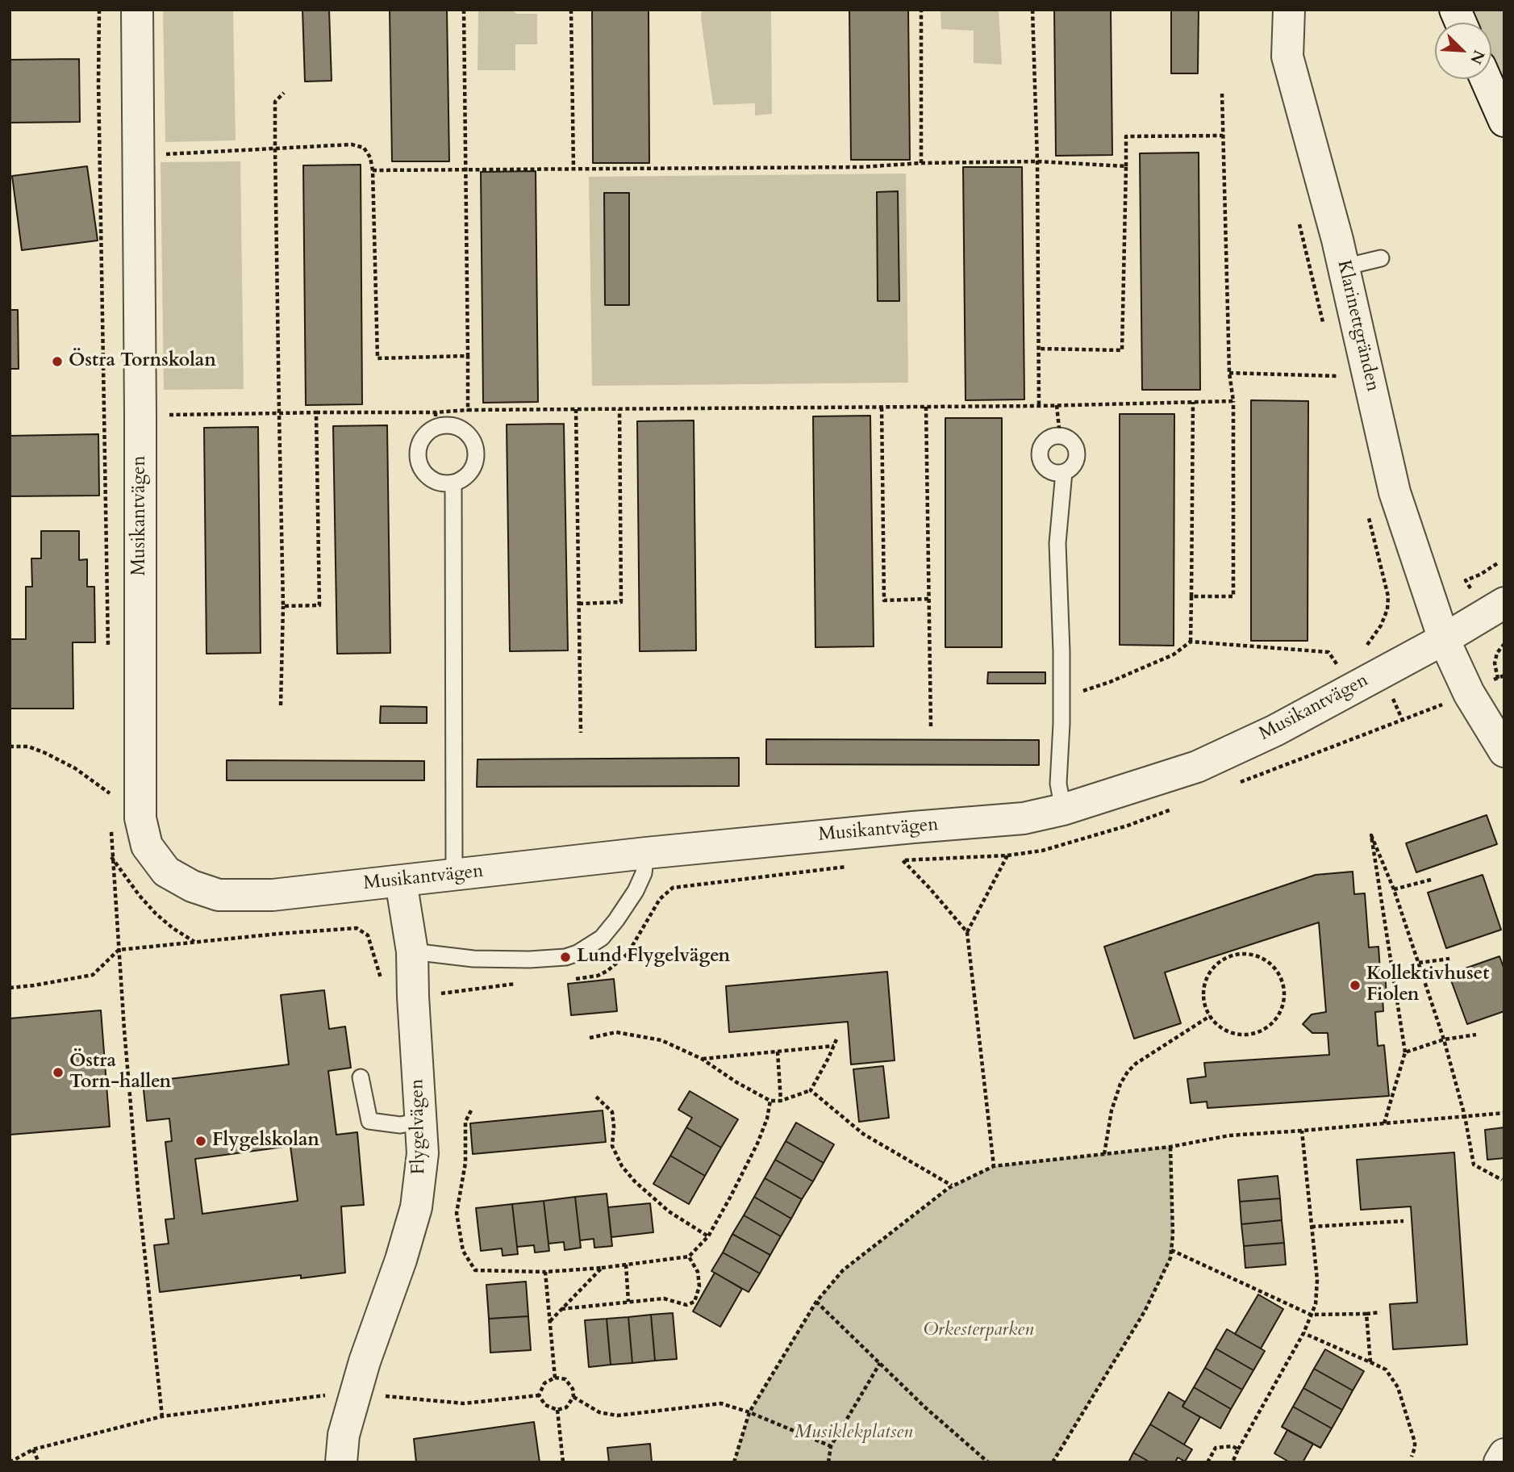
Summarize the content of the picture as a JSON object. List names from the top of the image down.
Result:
{
  "streets": {
    "street": ["Klarinettgränden", "Musikantvägen", "Flygelvägen"]
  },
  "crossings": [
    ["Klarinettgränden", "Musikantvägen"],
    ["Musikantvägen", "Flygelvägen"]
  ],
  "parks": ["Orkesterparken", "Musiklekplatsen"],
  "places": [
    "Östra Tornskolan",
    "Lund Flygelvägen",
    "Kollektivhuset Fiolen",
    "Östra Torn-hallen",
    "Flygelskolan"
  ],
  "north": "bottom right"
}
